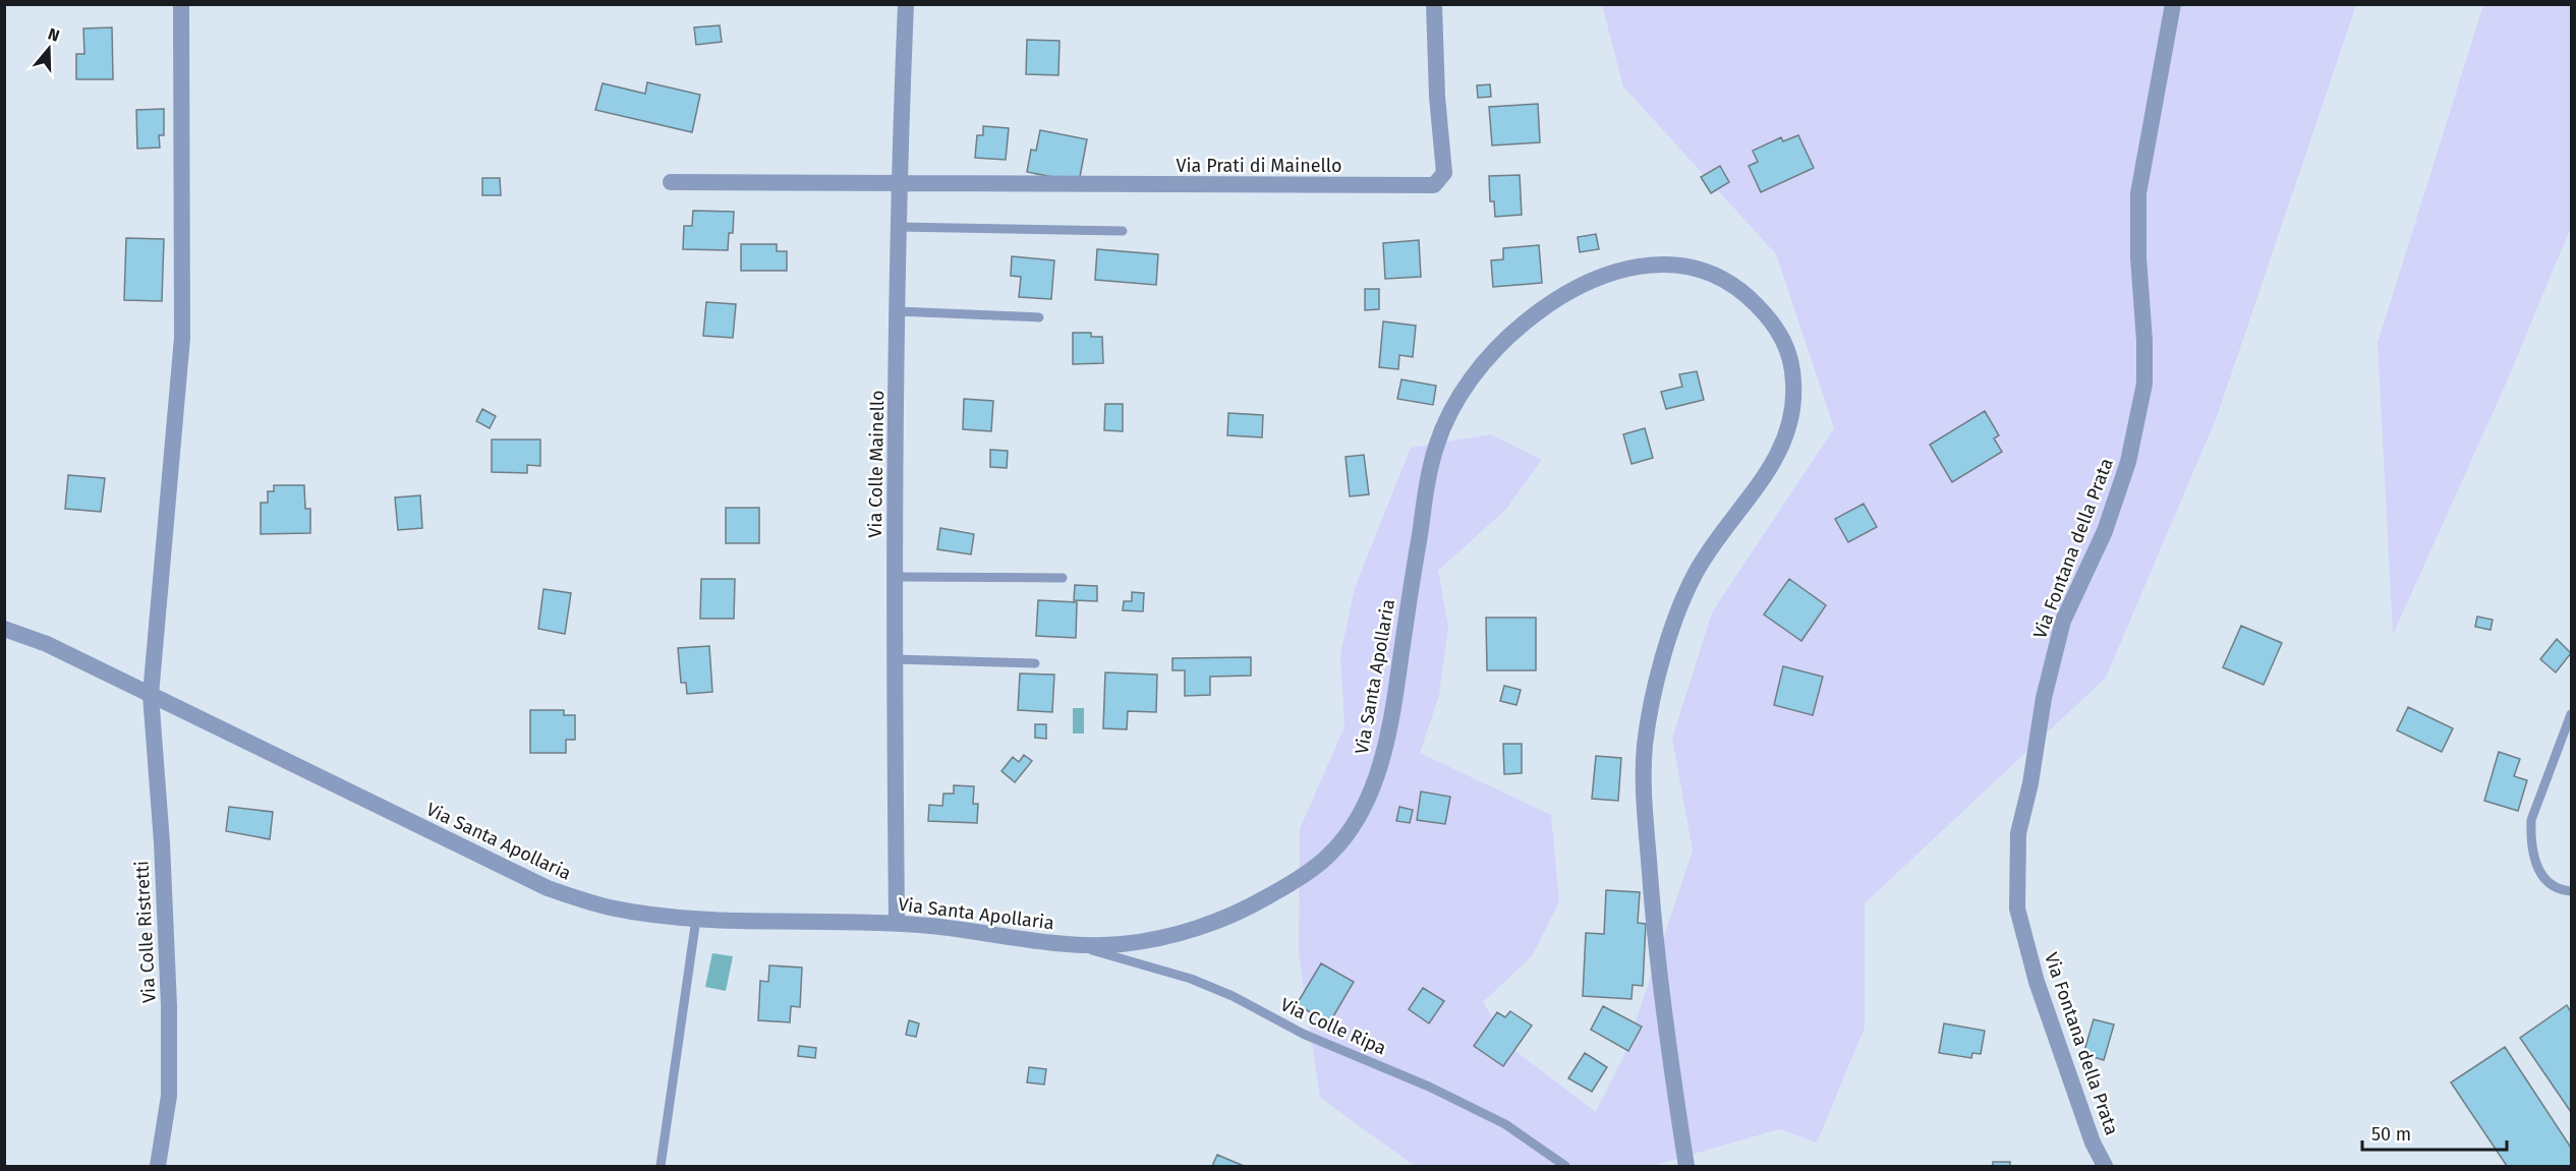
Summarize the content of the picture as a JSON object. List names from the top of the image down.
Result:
{
  "streets": {
    "street": [
      "Via Prati di Mainello",
      "Via Colle Mainello",
      "Via Fontana della Prata",
      "Via Santa Apollaria",
      "Via Colle Ristretti"
    ],
    "lane": ["Via Colle Ripa"]
  },
  "crossings": [
    ["Via Prati di Mainello", "Via Colle Mainello"],
    ["Via Colle Mainello", "Via Santa Apollaria"],
    ["Via Santa Apollaria", "Via Colle Ristretti"],
    ["Via Santa Apollaria", "Via Colle Ripa"]
  ],
  "scale_bar": "50 m",
  "north": "top"
}
